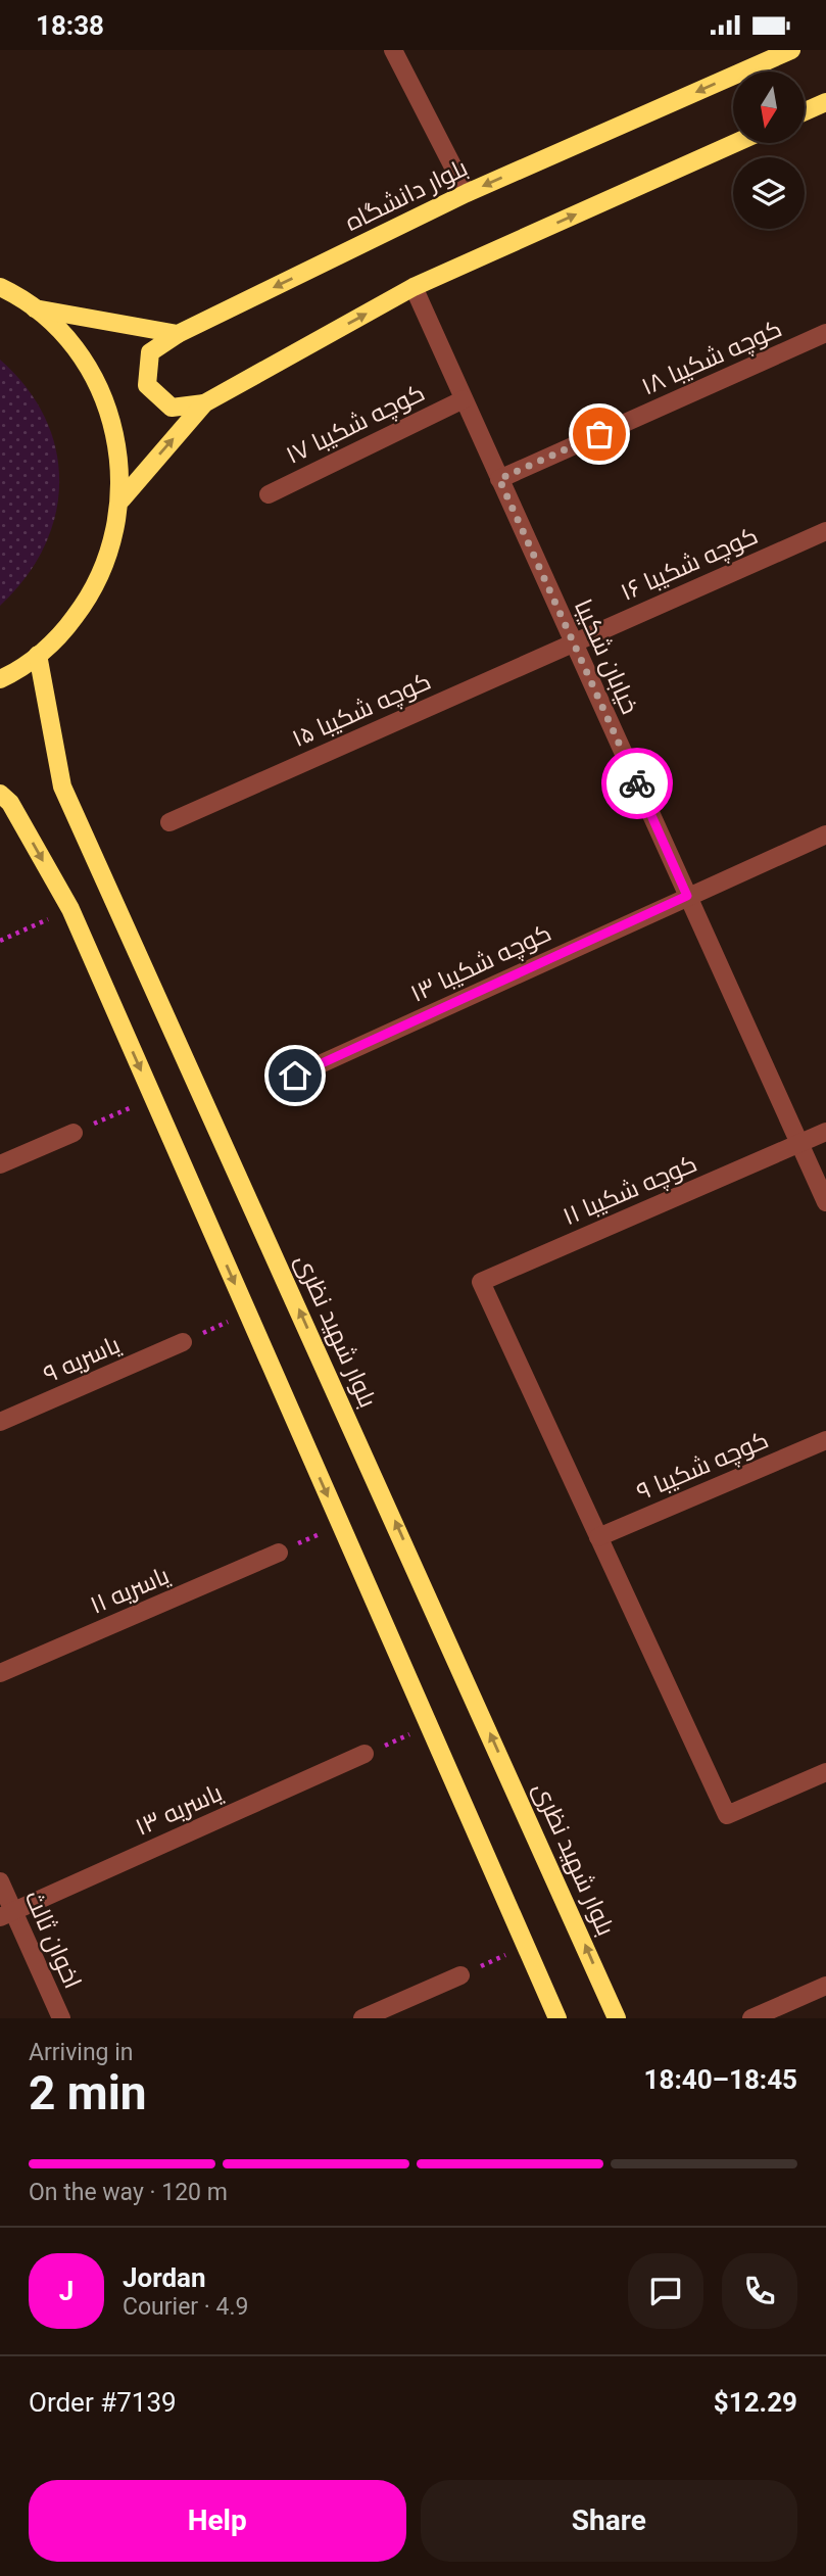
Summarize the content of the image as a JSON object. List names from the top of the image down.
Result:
{
  "streets": {
    "main road": ["بلوار دانشگاه", "بلوار شهید نظری"],
    "street": [
      "کوچه شکیبا ۱۸",
      "کوچه شکیبا ۱۷",
      "کوچه شکیبا ۱۶",
      "خیابان شکیبا",
      "کوچه شکیبا ۱۵",
      "کوچه شکیبا ۱۳",
      "کوچه شکیبا ۱۱",
      "یاسریه ۹",
      "کوچه شکیبا ۹",
      "یاسریه ۱۱",
      "یاسریه ۱۳",
      "اخوان ثالث"
    ]
  },
  "crossings": [
    ["کوچه شکیبا ۱۸", "خیابان شکیبا"],
    ["کوچه شکیبا ۱۷", "خیابان شکیبا"],
    ["کوچه شکیبا ۱۶", "خیابان شکیبا"],
    ["کوچه شکیبا ۱۶", "کوچه شکیبا ۱۵"],
    ["خیابان شکیبا", "کوچه شکیبا ۱۵"],
    ["خیابان شکیبا", "کوچه شکیبا ۱۳"],
    ["خیابان شکیبا", "کوچه شکیبا ۱۱"],
    ["کوچه شکیبا ۱۱", "کوچه شکیبا ۹"],
    ["یاسریه ۱۳", "اخوان ثالث"]
  ],
  "north": "bottom",
  "page": {
    "status": "18:38",
    "heading": ["2 min", "Arriving in", "18:40–18:45"],
    "panel": [
      "Jordan",
      "Courier · 4.9",
      "Order #7139",
      "$12.29"
    ],
    "bar": "On the way · 120 m",
    "round": "J",
    "buttons": ["Help", "Share"]
  }
}
